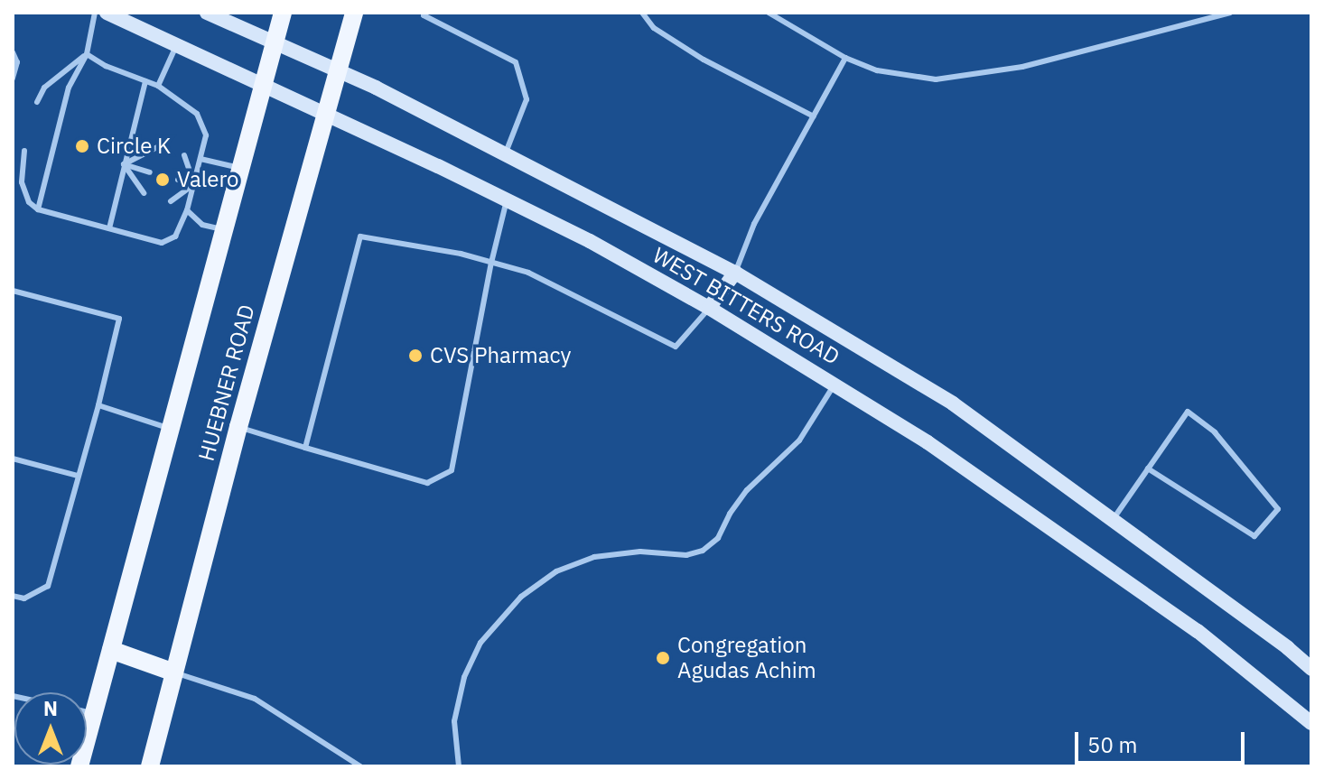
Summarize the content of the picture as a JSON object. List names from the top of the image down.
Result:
{
  "streets": {
    "main road": ["WEST BITTERS ROAD", "HUEBNER ROAD"]
  },
  "crossings": [
    ["WEST BITTERS ROAD", "HUEBNER ROAD"]
  ],
  "places": [
    "Circle K",
    "Valero",
    "CVS Pharmacy",
    "Congregation Agudas Achim"
  ],
  "scale_bar": "50 m",
  "north": "top"
}
